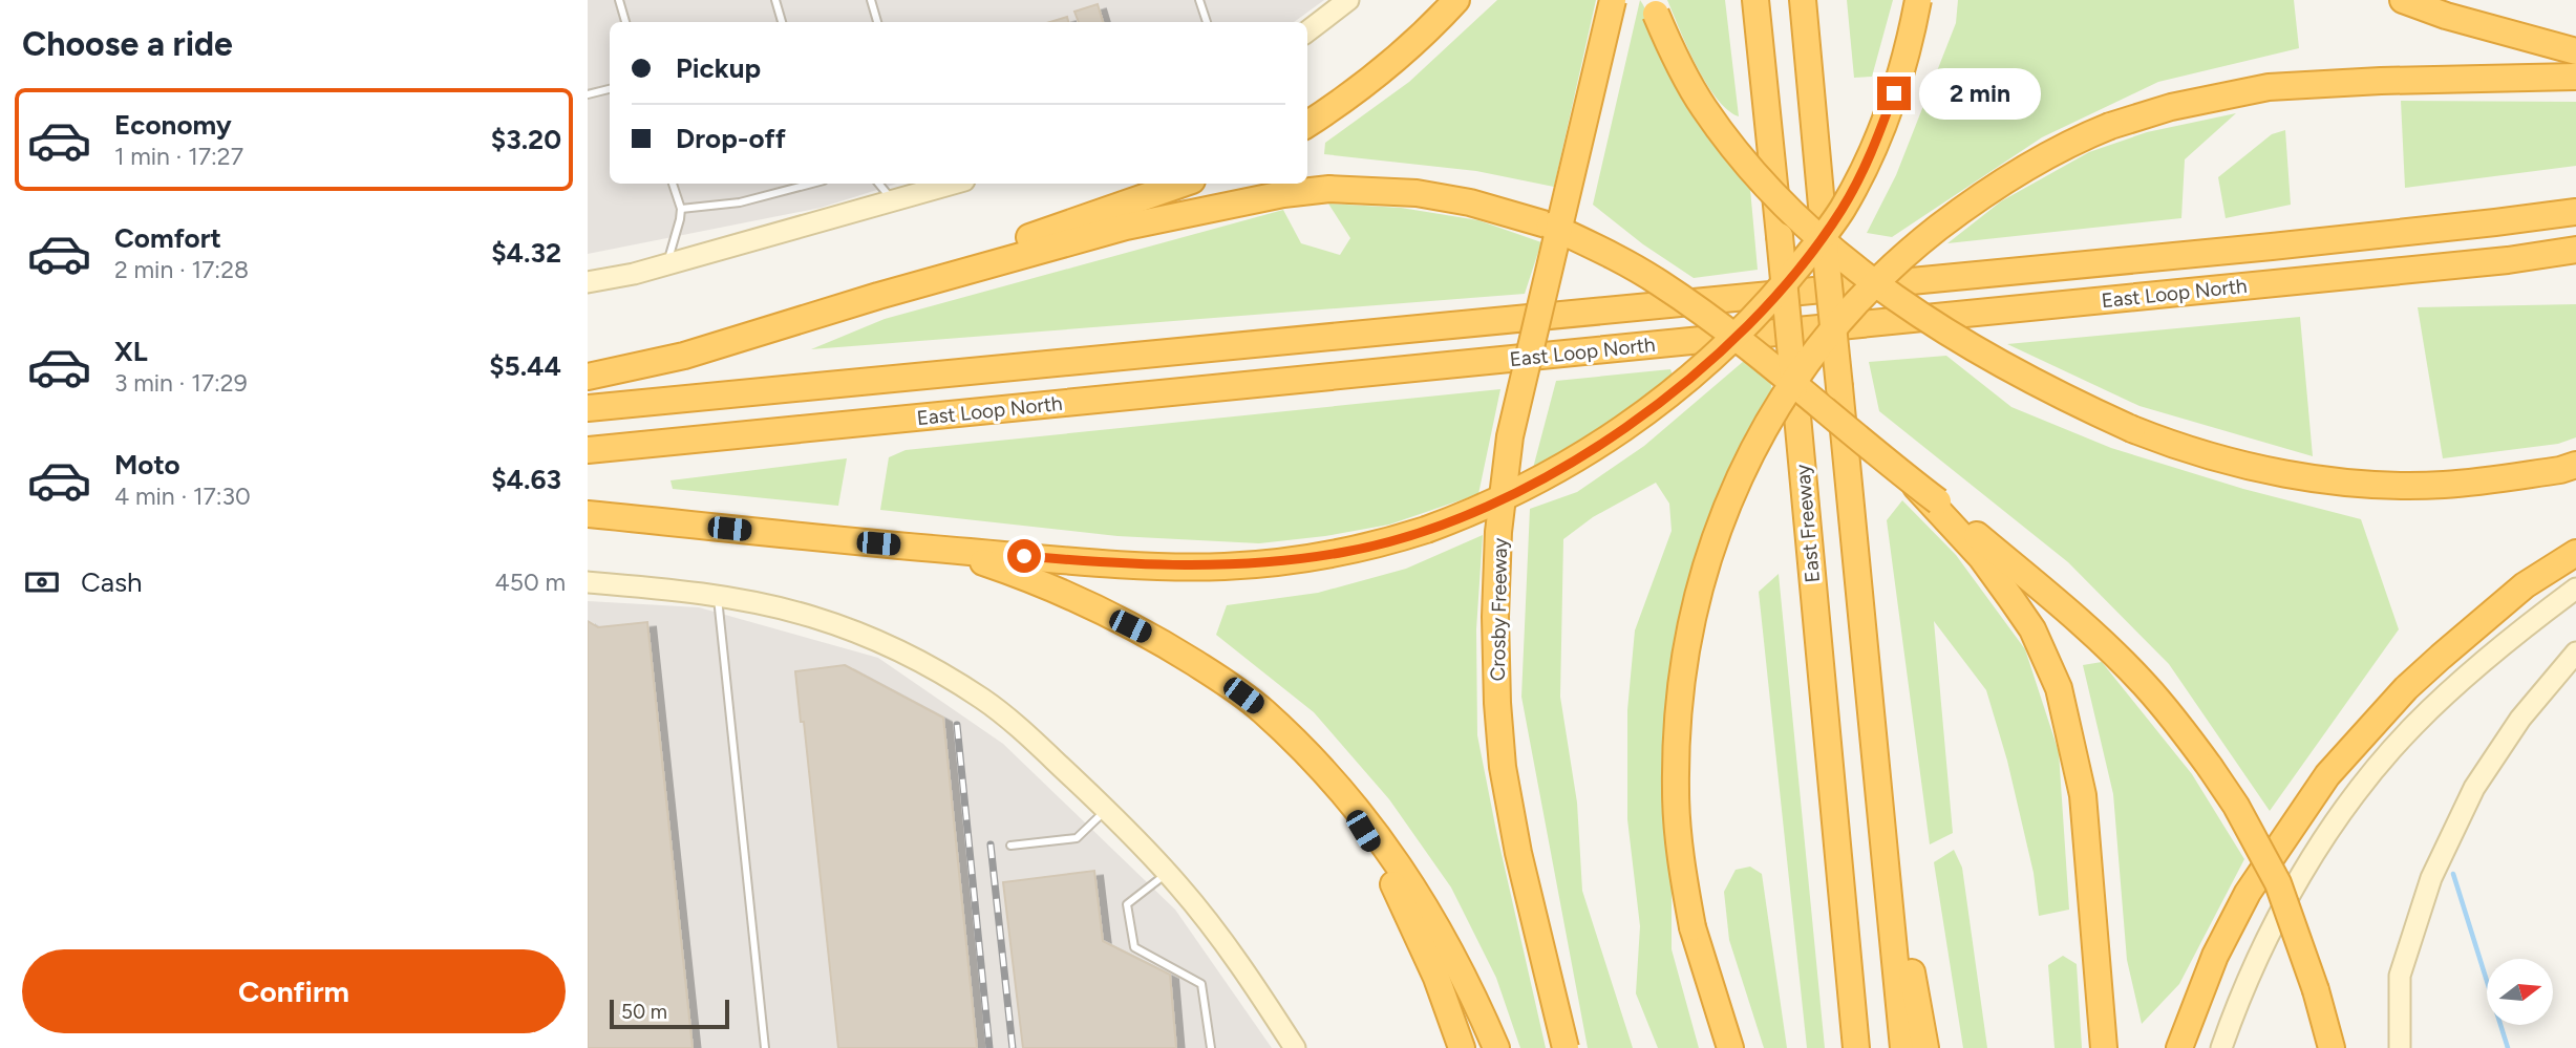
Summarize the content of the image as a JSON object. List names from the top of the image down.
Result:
{
  "streets": {
    "highway": ["East Loop North", "East Freeway", "Crosby Freeway"]
  },
  "scale_bar": "50 m",
  "north": "right",
  "page": {
    "heading": "Choose a ride",
    "banner": ["Pickup", "Drop-off"],
    "bubble": "2 min",
    "list": [
      {
        "name": "Economy",
        "note": "1 min · 17:27",
        "value": "$3.20"
      },
      {
        "name": "Comfort",
        "note": "2 min · 17:28",
        "value": "$4.32"
      },
      {
        "name": "XL",
        "note": "3 min · 17:29",
        "value": "$5.44"
      },
      {
        "name": "Moto",
        "note": "4 min · 17:30",
        "value": "$4.63"
      }
    ],
    "pay": ["Cash", "450 m"],
    "buttons": "Confirm",
    "scale": "50 m"
  }
}
